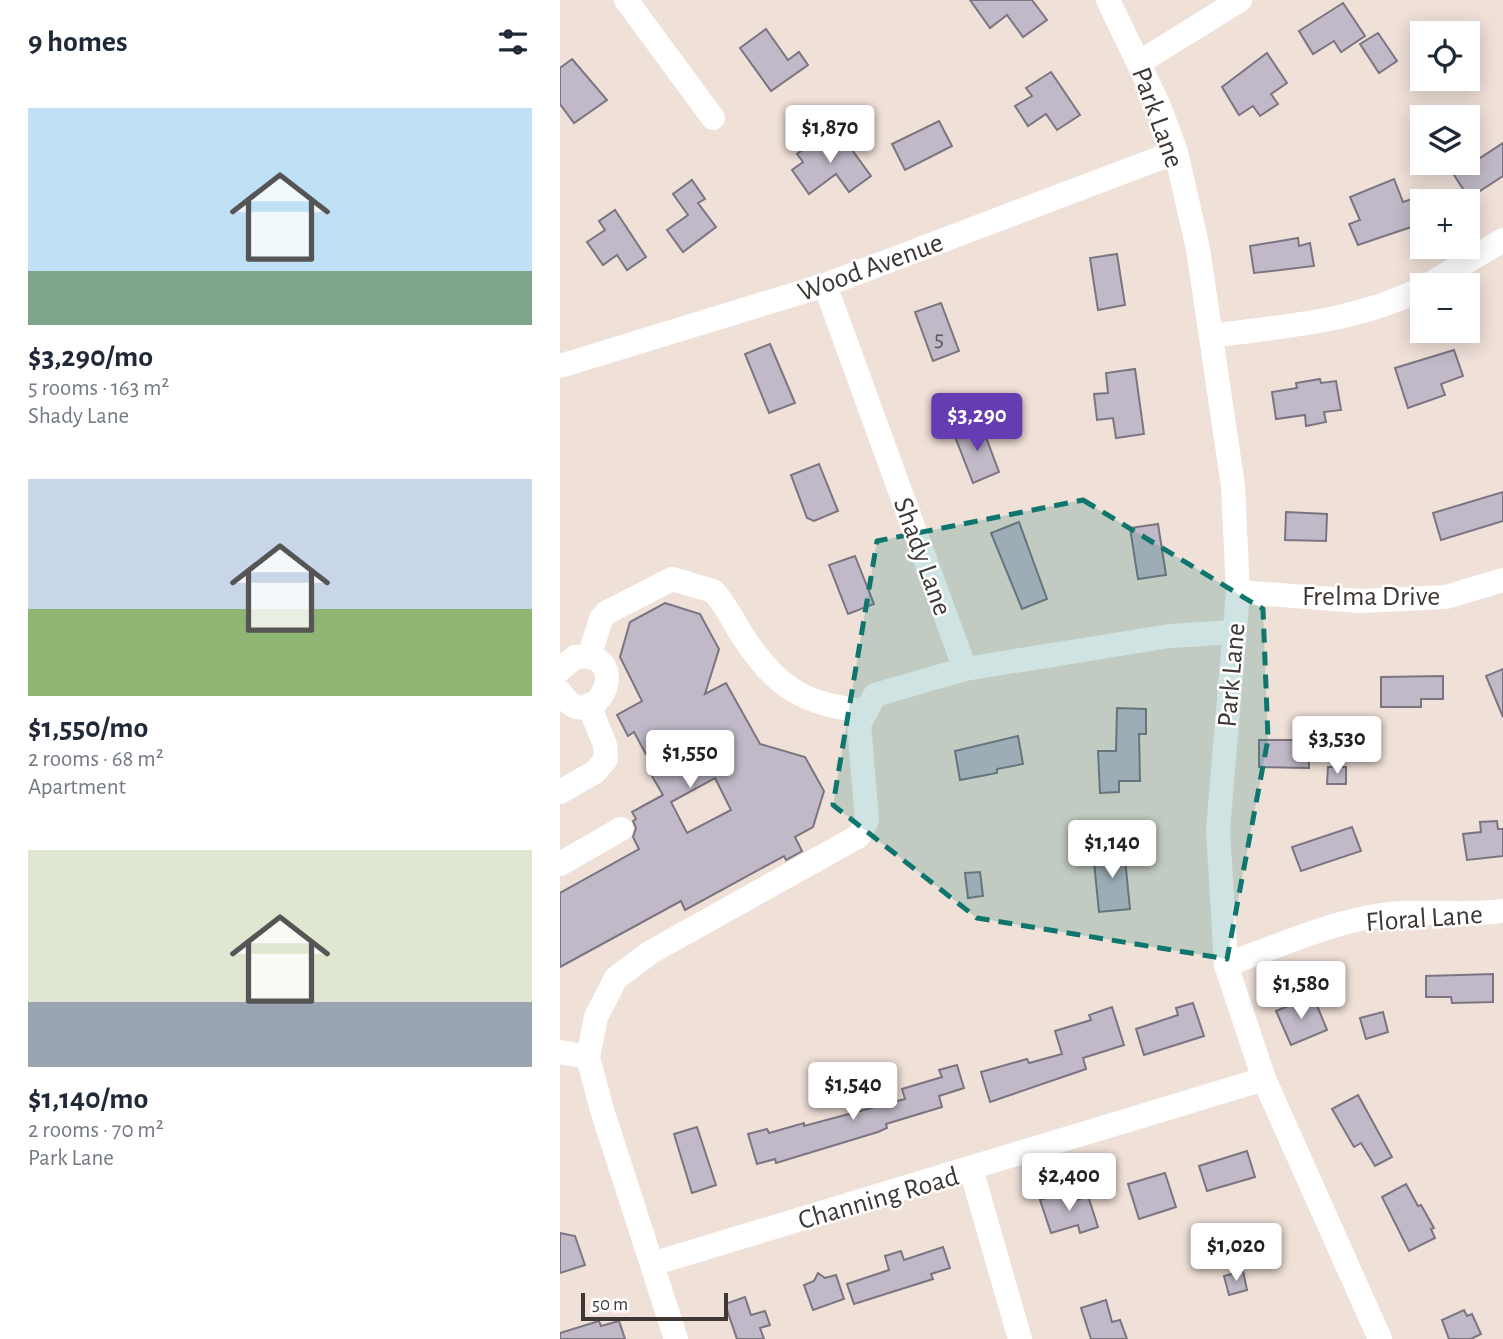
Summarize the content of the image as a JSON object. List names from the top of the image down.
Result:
{
  "streets": {
    "street": [
      "Park Lane",
      "Wood Avenue",
      "Shady Lane",
      "Frelma Drive",
      "Floral Lane",
      "Channing Road"
    ]
  },
  "crossings": [
    ["Park Lane", "Wood Avenue"],
    ["Park Lane", "Frelma Drive"],
    ["Park Lane", "Floral Lane"],
    ["Park Lane", "Channing Road"],
    ["Wood Avenue", "Shady Lane"]
  ],
  "house_numbers": ["5"],
  "scale_bar": "50 m",
  "page": {
    "heading": "9 homes",
    "map_buttons": ["+", "−"],
    "list": [
      {
        "name": "$3,290/mo",
        "note": "5 rooms · 163 m² · Shady Lane"
      },
      {
        "name": "$1,550/mo",
        "note": "2 rooms · 68 m² · Apartment"
      },
      {
        "name": "$1,140/mo",
        "note": "2 rooms · 70 m² · Park Lane"
      }
    ],
    "price": [
      "$1,870",
      "$3,290",
      "$3,530",
      "$1,550",
      "$1,140",
      "$1,580",
      "$1,540",
      "$2,400",
      "$1,020"
    ],
    "scale": "50 m"
  }
}
